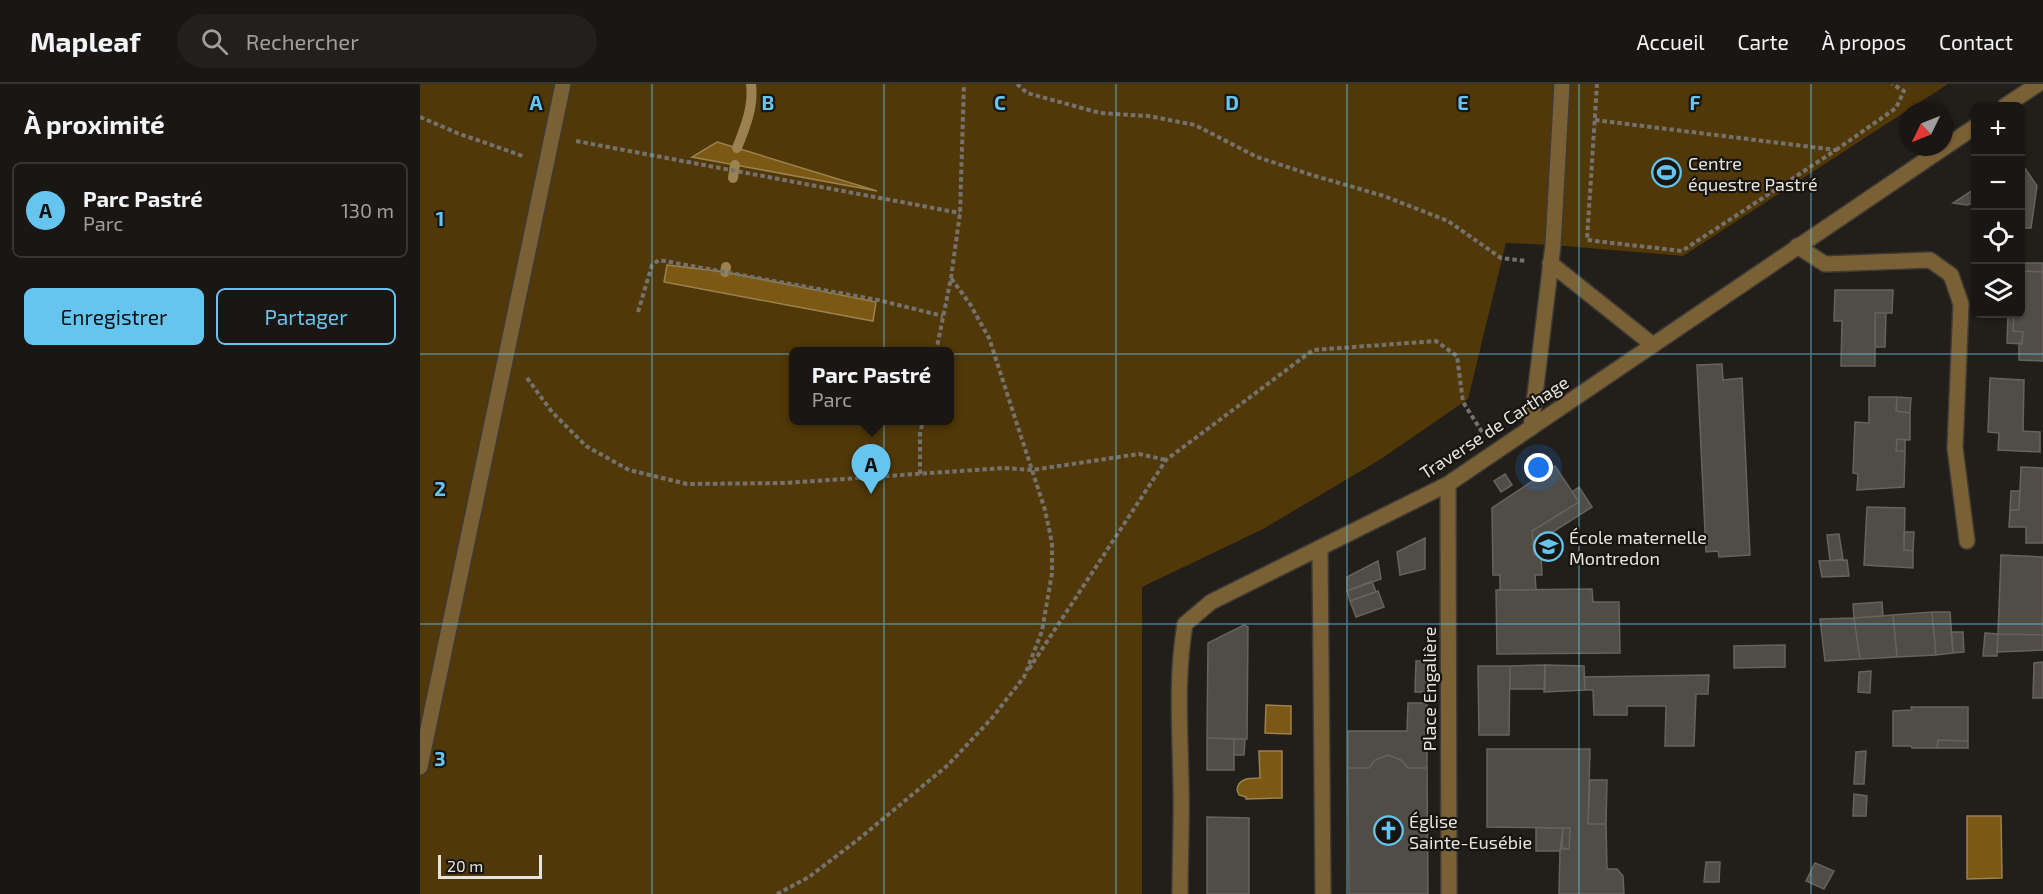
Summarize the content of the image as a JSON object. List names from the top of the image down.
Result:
{
  "streets": {
    "street": ["Traverse de Carthage", "Place Engalière"]
  },
  "crossings": [
    ["Traverse de Carthage", "Place Engalière"]
  ],
  "places": {
    "sports": ["Centre équestre Pastré"],
    "school or university": ["École maternelle Montredon"],
    "church": ["Église Sainte-Eusébie"]
  },
  "scale_bar": "20 m",
  "north": "bottom left",
  "page": {
    "header": "Mapleaf",
    "search": "Rechercher",
    "nav": [
      "Accueil",
      "Carte",
      "À propos",
      "Contact"
    ],
    "heading": "À proximité",
    "map_buttons": ["+", "−"],
    "list": [
      {
        "mark": "A",
        "name": "Parc Pastré",
        "note": "Parc",
        "value": "130 m"
      }
    ],
    "buttons": ["Enregistrer", "Partager"],
    "popup": ["Parc Pastré", "Parc"],
    "pins": "A",
    "scale": "20 m"
  },
  "grid": {
    "columns": [
      "A",
      "B",
      "C",
      "D",
      "E",
      "F"
    ],
    "rows": ["1", "2", "3"]
  }
}
